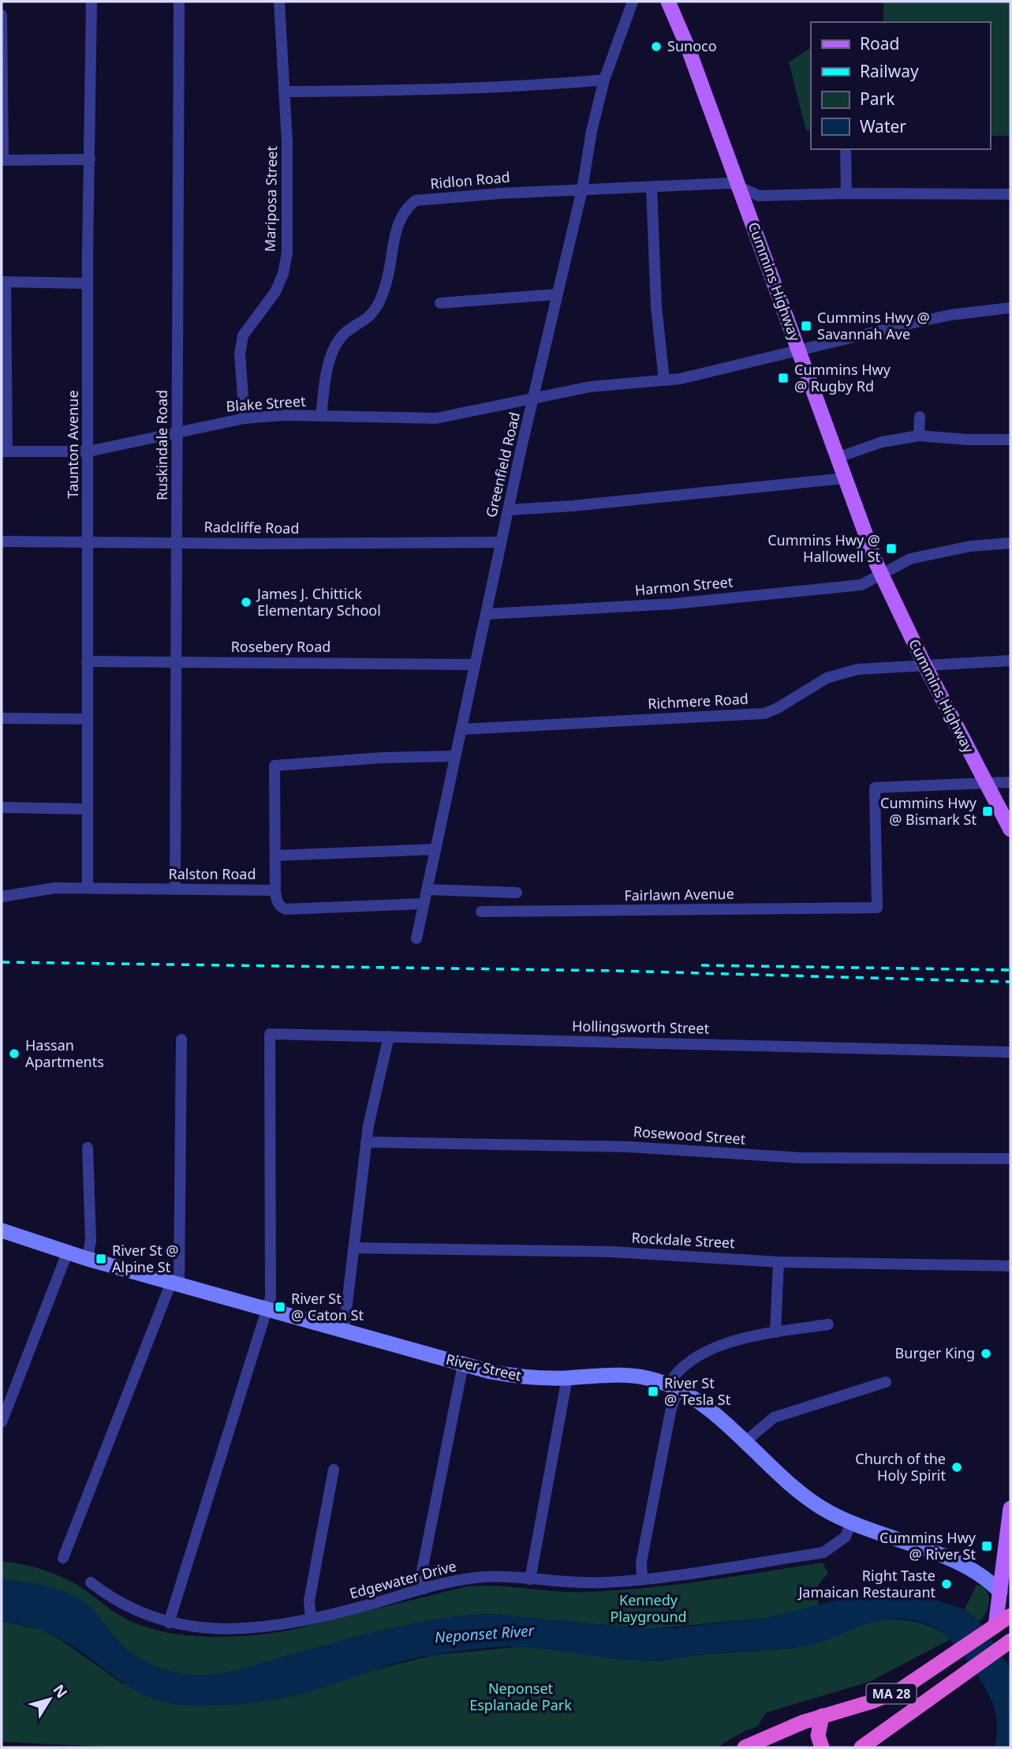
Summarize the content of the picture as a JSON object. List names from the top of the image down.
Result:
{
  "streets": {
    "highway": ["MA 28"],
    "main road": ["Cummins Highway", "River Street"],
    "street": [
      "Ridlon Road",
      "Mariposa Street",
      "Blake Street",
      "Taunton Avenue",
      "Ruskindale Road",
      "Greenfield Road",
      "Radcliffe Road",
      "Harmon Street",
      "Rosebery Road",
      "Richmere Road",
      "Ralston Road",
      "Fairlawn Avenue",
      "Hollingsworth Street",
      "Rosewood Street",
      "Rockdale Street",
      "Edgewater Drive"
    ]
  },
  "crossings": [
    ["Ridlon Road", "Cummins Highway"],
    ["Ridlon Road", "Blake Street"],
    ["Ridlon Road", "Greenfield Road"],
    ["Mariposa Street", "Blake Street"],
    ["Cummins Highway", "Blake Street"],
    ["Cummins Highway", "Harmon Street"],
    ["Cummins Highway", "Richmere Road"],
    ["Cummins Highway", "Fairlawn Avenue"],
    ["Blake Street", "Taunton Avenue"],
    ["Blake Street", "Ruskindale Road"],
    ["Blake Street", "Greenfield Road"],
    ["Taunton Avenue", "Radcliffe Road"],
    ["Taunton Avenue", "Rosebery Road"],
    ["Taunton Avenue", "Ralston Road"],
    ["Ruskindale Road", "Radcliffe Road"],
    ["Ruskindale Road", "Rosebery Road"],
    ["Ruskindale Road", "Ralston Road"],
    ["Greenfield Road", "Radcliffe Road"],
    ["Greenfield Road", "Harmon Street"],
    ["Greenfield Road", "Rosebery Road"],
    ["Greenfield Road", "Richmere Road"],
    ["Hollingsworth Street", "River Street"],
    ["River Street", "Edgewater Drive"]
  ],
  "water": ["Neponset River"],
  "parks": ["Kennedy Playground", "Neponset Esplanade Park"],
  "places": {
    "other": [
      "Sunoco",
      "James J. Chittick Elementary School",
      "Hassan Apartments",
      "Burger King",
      "Church of the Holy Spirit",
      "Right Taste Jamaican Restaurant"
    ],
    "transit": [
      "Cummins Hwy @ Savannah Ave",
      "Cummins Hwy @ Rugby Rd",
      "Cummins Hwy @ Hallowell St",
      "Cummins Hwy @ Bismark St",
      "River St @ Alpine St",
      "River St @ Caton St",
      "River St @ Tesla St",
      "Cummins Hwy @ River St"
    ]
  },
  "legend": [
    "Road",
    "Railway",
    "Park",
    "Water"
  ],
  "north": "top right"
}
